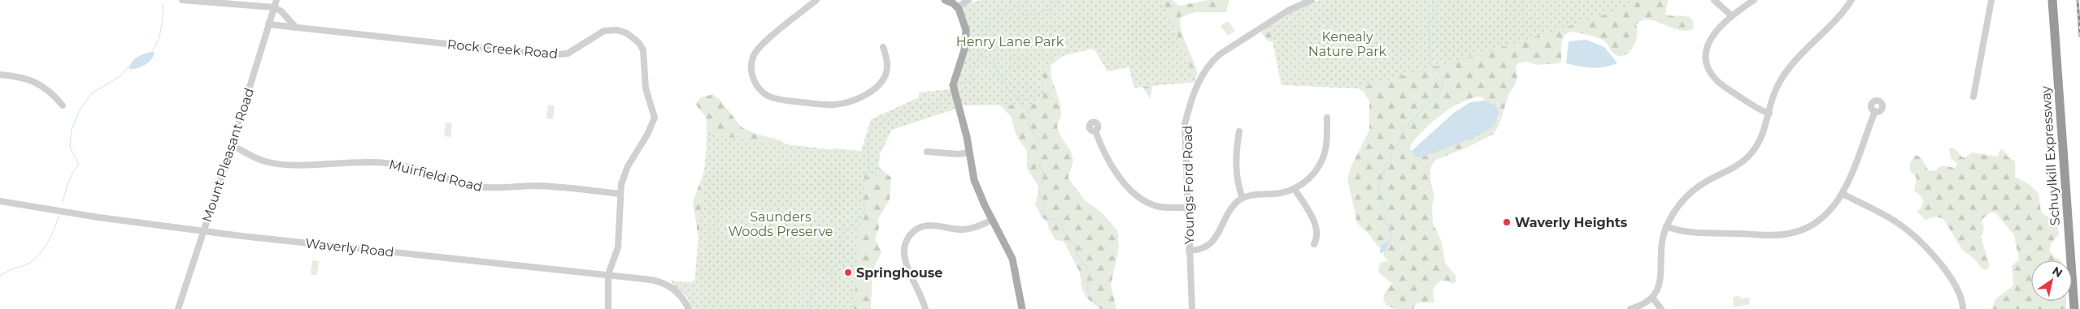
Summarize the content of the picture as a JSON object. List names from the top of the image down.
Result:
{
  "streets": {
    "highway": ["Schuylkill Expressway"],
    "street": [
      "Rock Creek Road",
      "Mount Pleasant Road",
      "Muirfield Road",
      "Youngs Ford Road",
      "Waverly Road"
    ]
  },
  "crossings": [
    ["Rock Creek Road", "Mount Pleasant Road"],
    ["Rock Creek Road", "Muirfield Road"],
    ["Rock Creek Road", "Waverly Road"],
    ["Mount Pleasant Road", "Muirfield Road"],
    ["Mount Pleasant Road", "Waverly Road"]
  ],
  "parks": ["Kenealy Nature Park", "Henry Lane Park", "Saunders Woods Preserve"],
  "places": ["Waverly Heights", "Springhouse"],
  "north": "top right"
}
